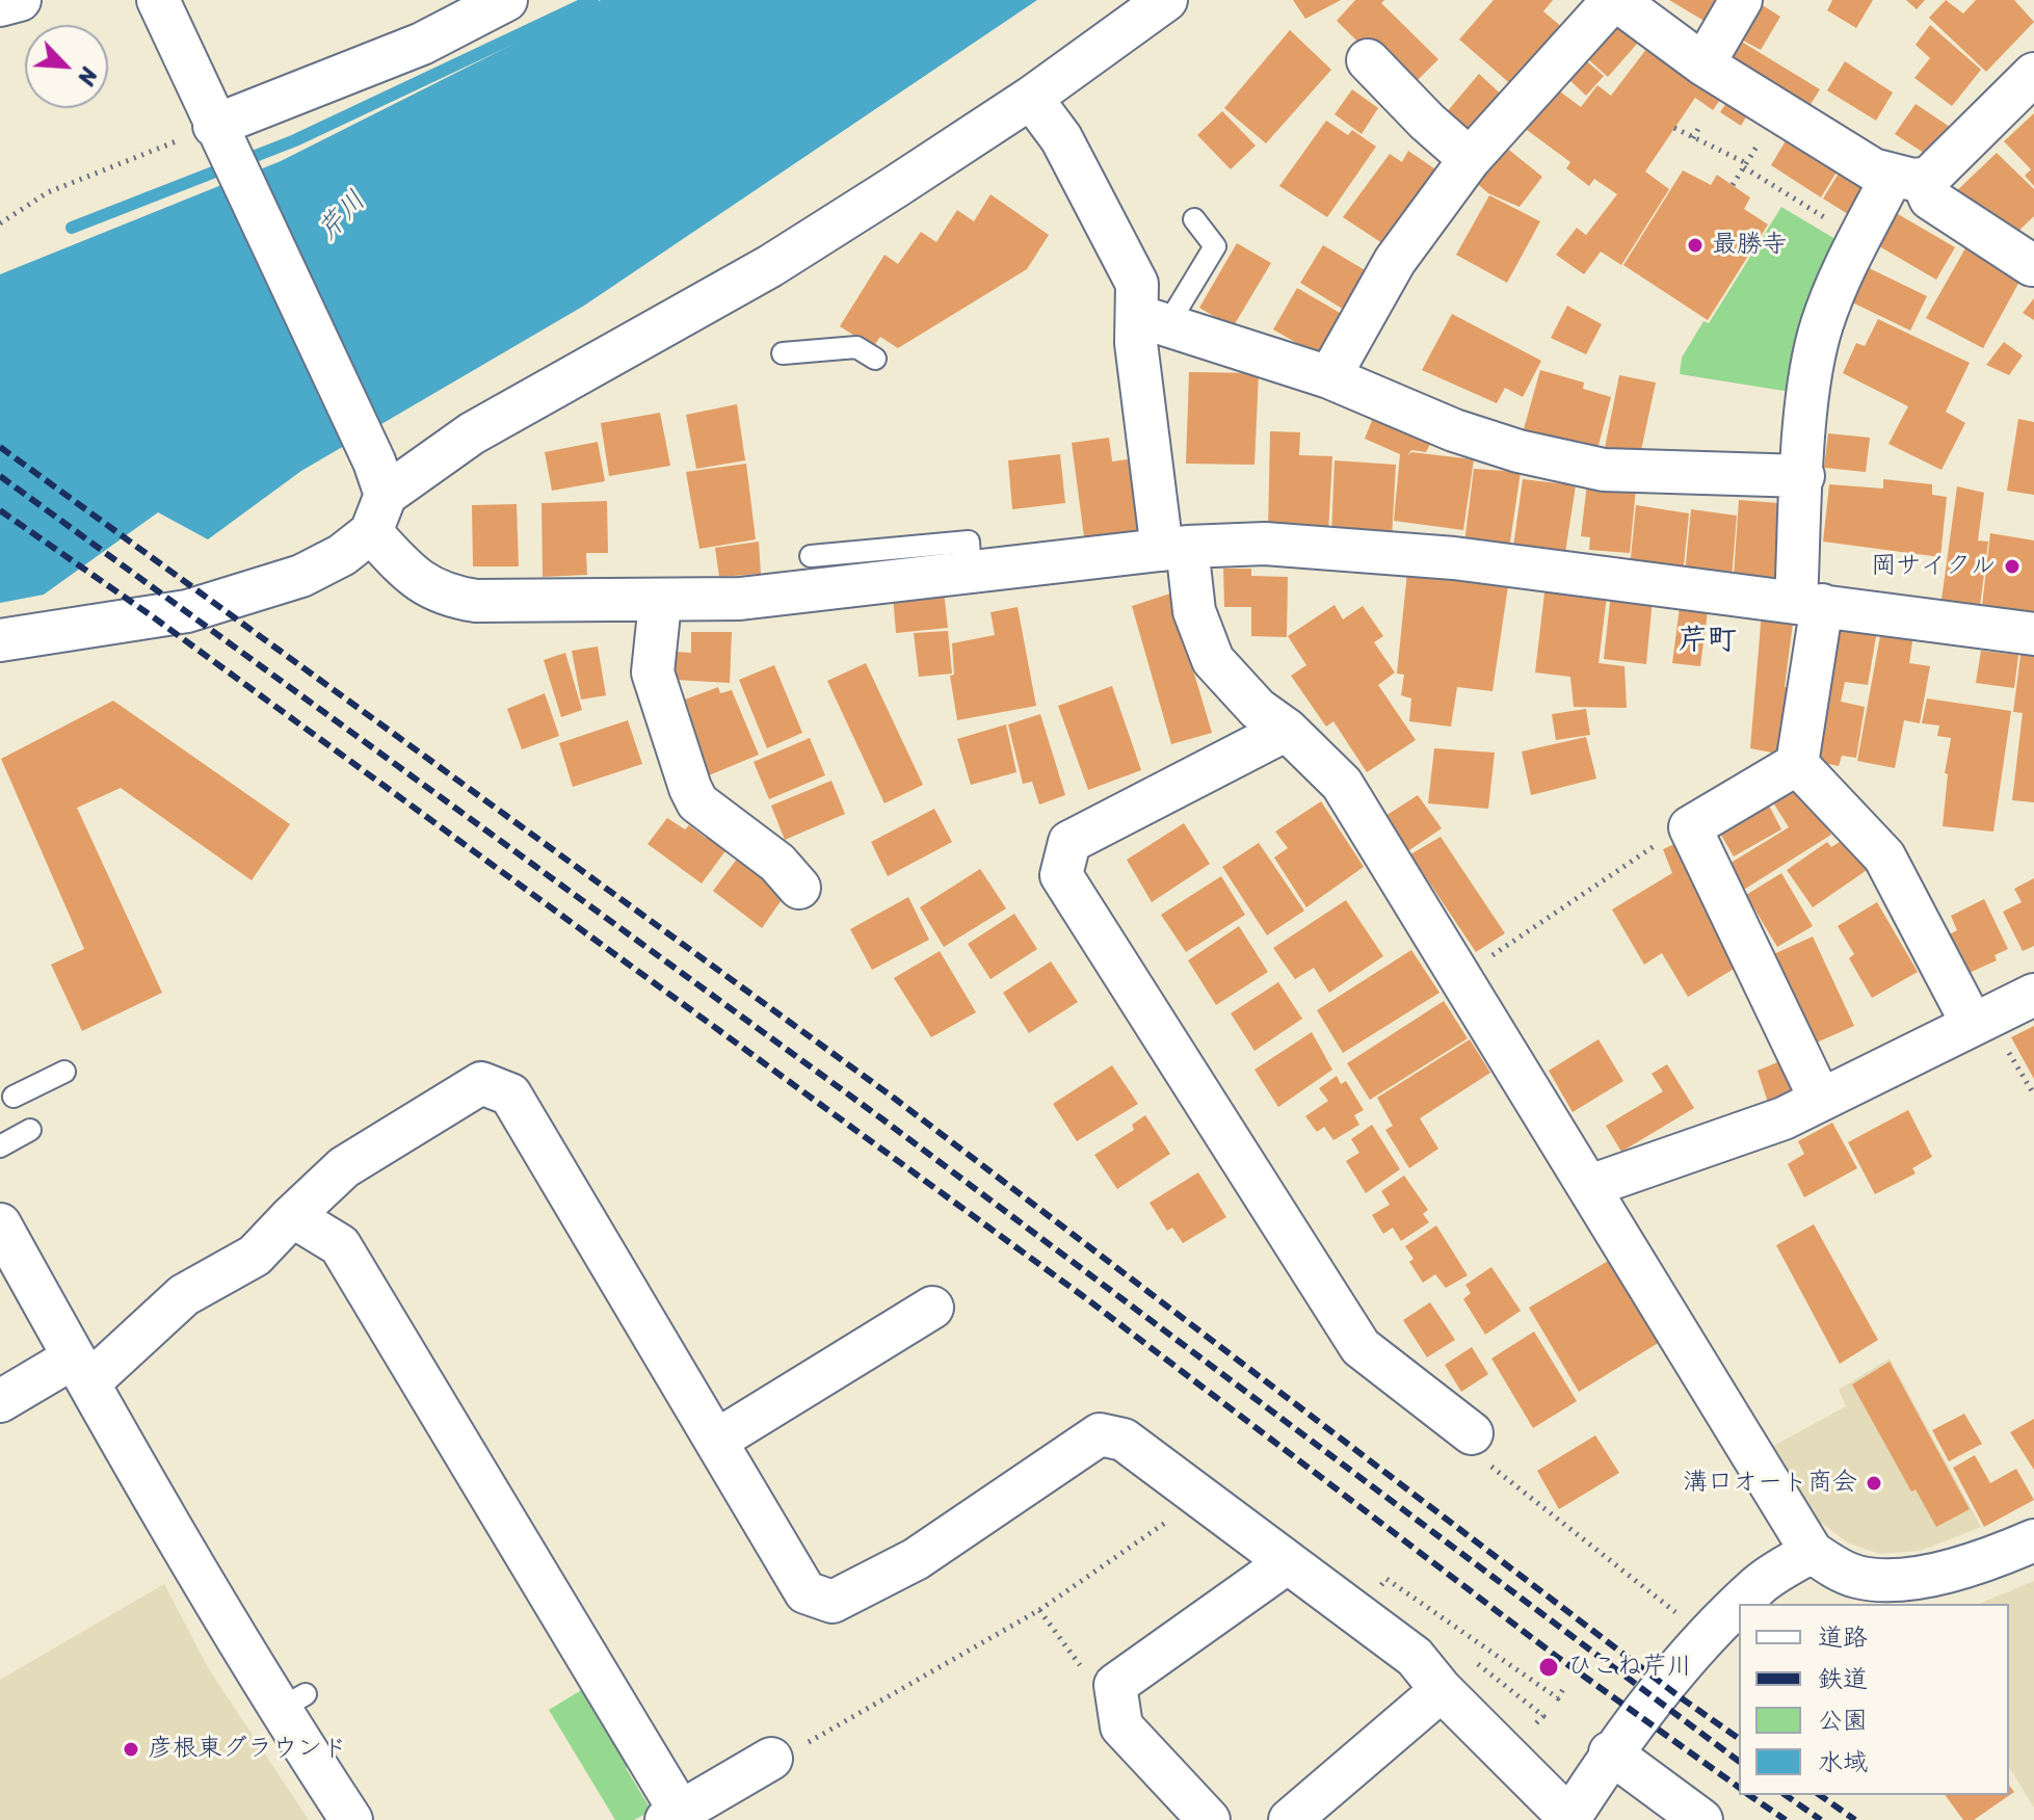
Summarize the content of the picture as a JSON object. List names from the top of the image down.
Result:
{
  "districts": ["芹町"],
  "water": ["芹川"],
  "places": [
    "最勝寺",
    "岡サイクル",
    "溝口オート商会",
    "ひこね芹川",
    "彦根東グラウンド"
  ],
  "legend": [
    "道路",
    "鉄道",
    "公園",
    "水域"
  ],
  "north": "bottom right"
}
